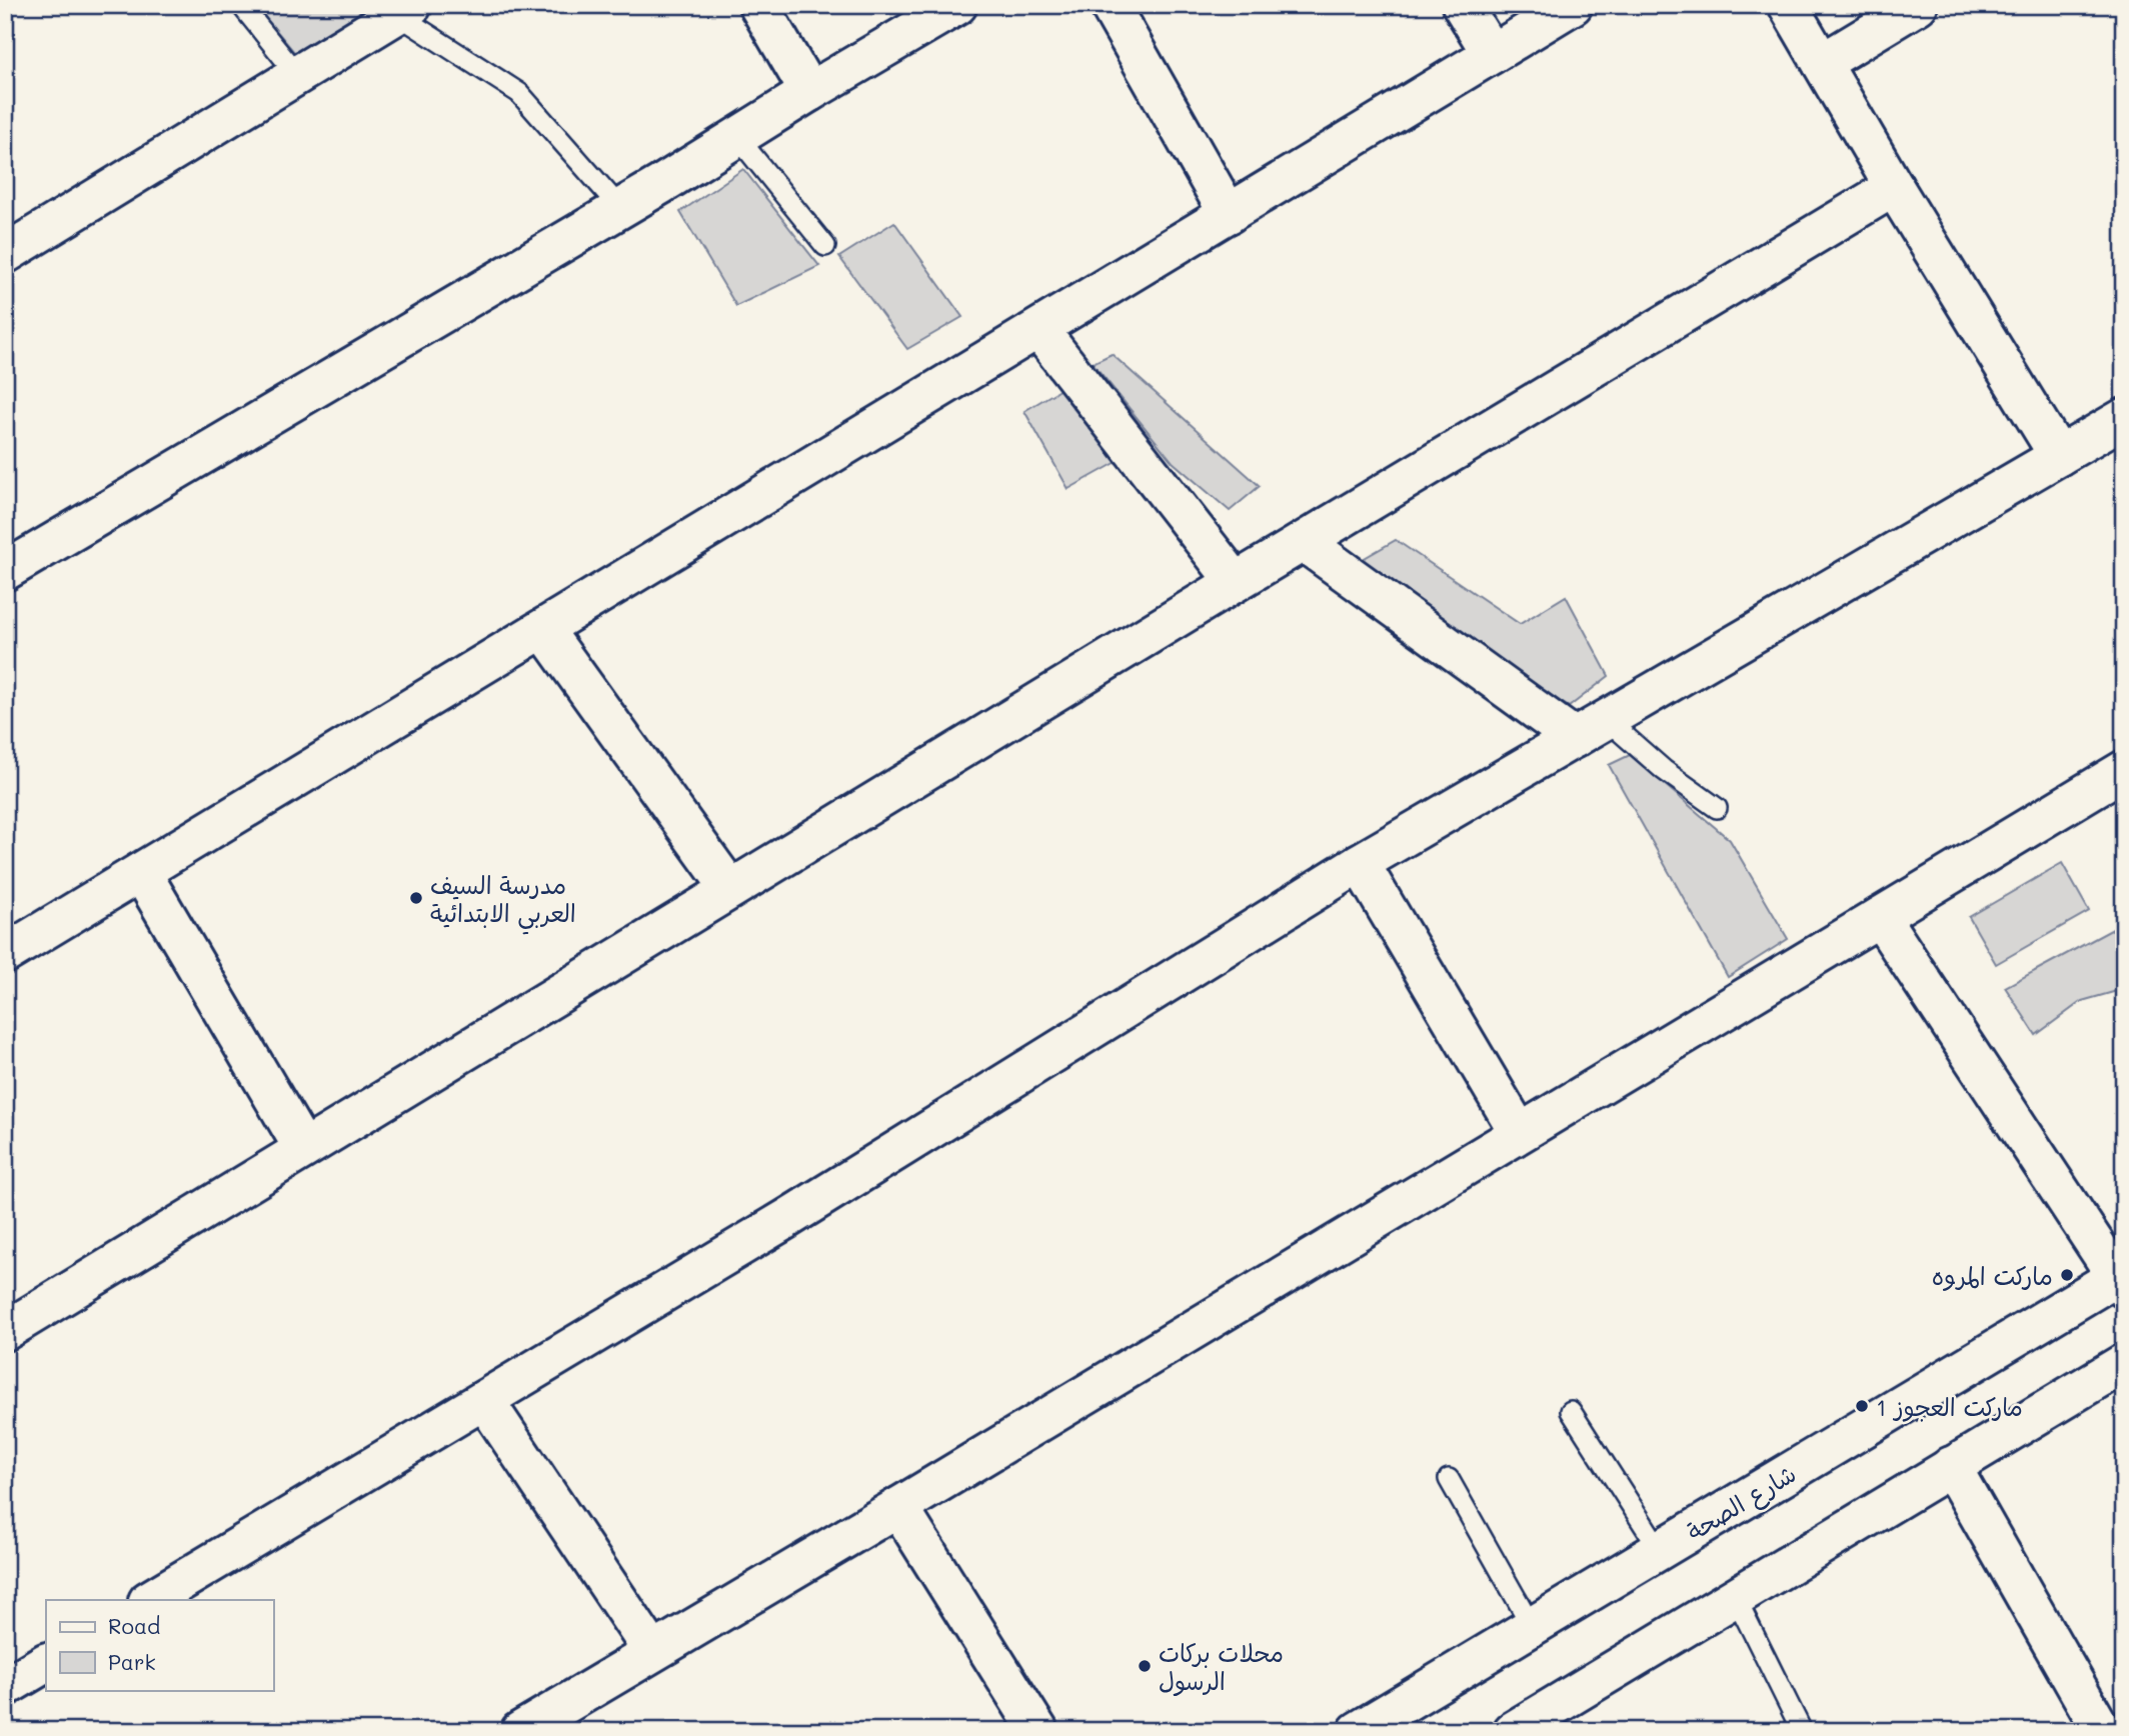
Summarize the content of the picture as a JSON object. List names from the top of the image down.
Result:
{
  "streets": {
    "street": ["شارع الصحة"]
  },
  "places": [
    "مدرسة السيف العربي الابتدائية",
    "ماركت المروه",
    "ماركت العجوز 1",
    "محلات بركات الرسول"
  ],
  "legend": ["Road", "Park"]
}
